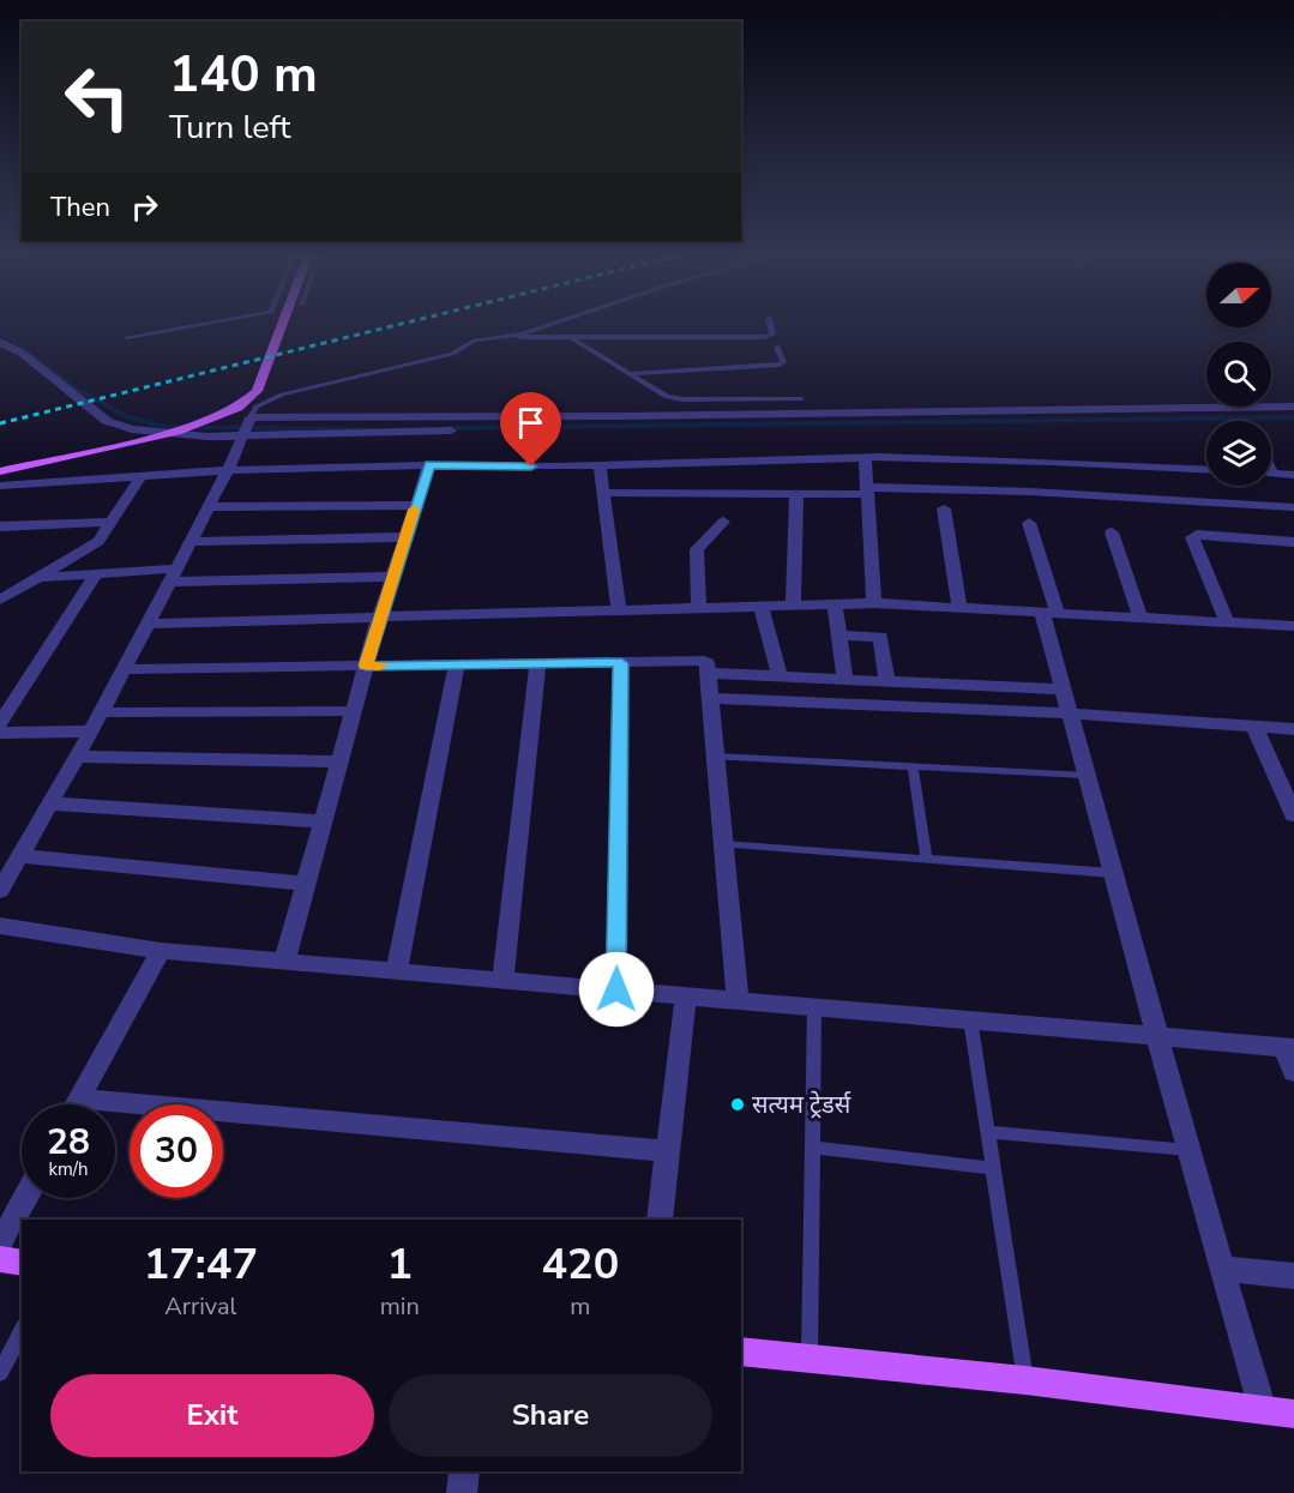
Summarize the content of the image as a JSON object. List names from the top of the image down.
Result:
{
  "places": ["सत्यम ट्रेडर्स"],
  "north": "right",
  "page": {
    "turn": ["140 m", "Turn left"],
    "then": "Then",
    "speed": "28 km/h",
    "limit": "30",
    "eta": [
      "17:47",
      "Arrival",
      "1",
      "min",
      "420",
      "m"
    ],
    "buttons": ["Exit", "Share"]
  }
}
